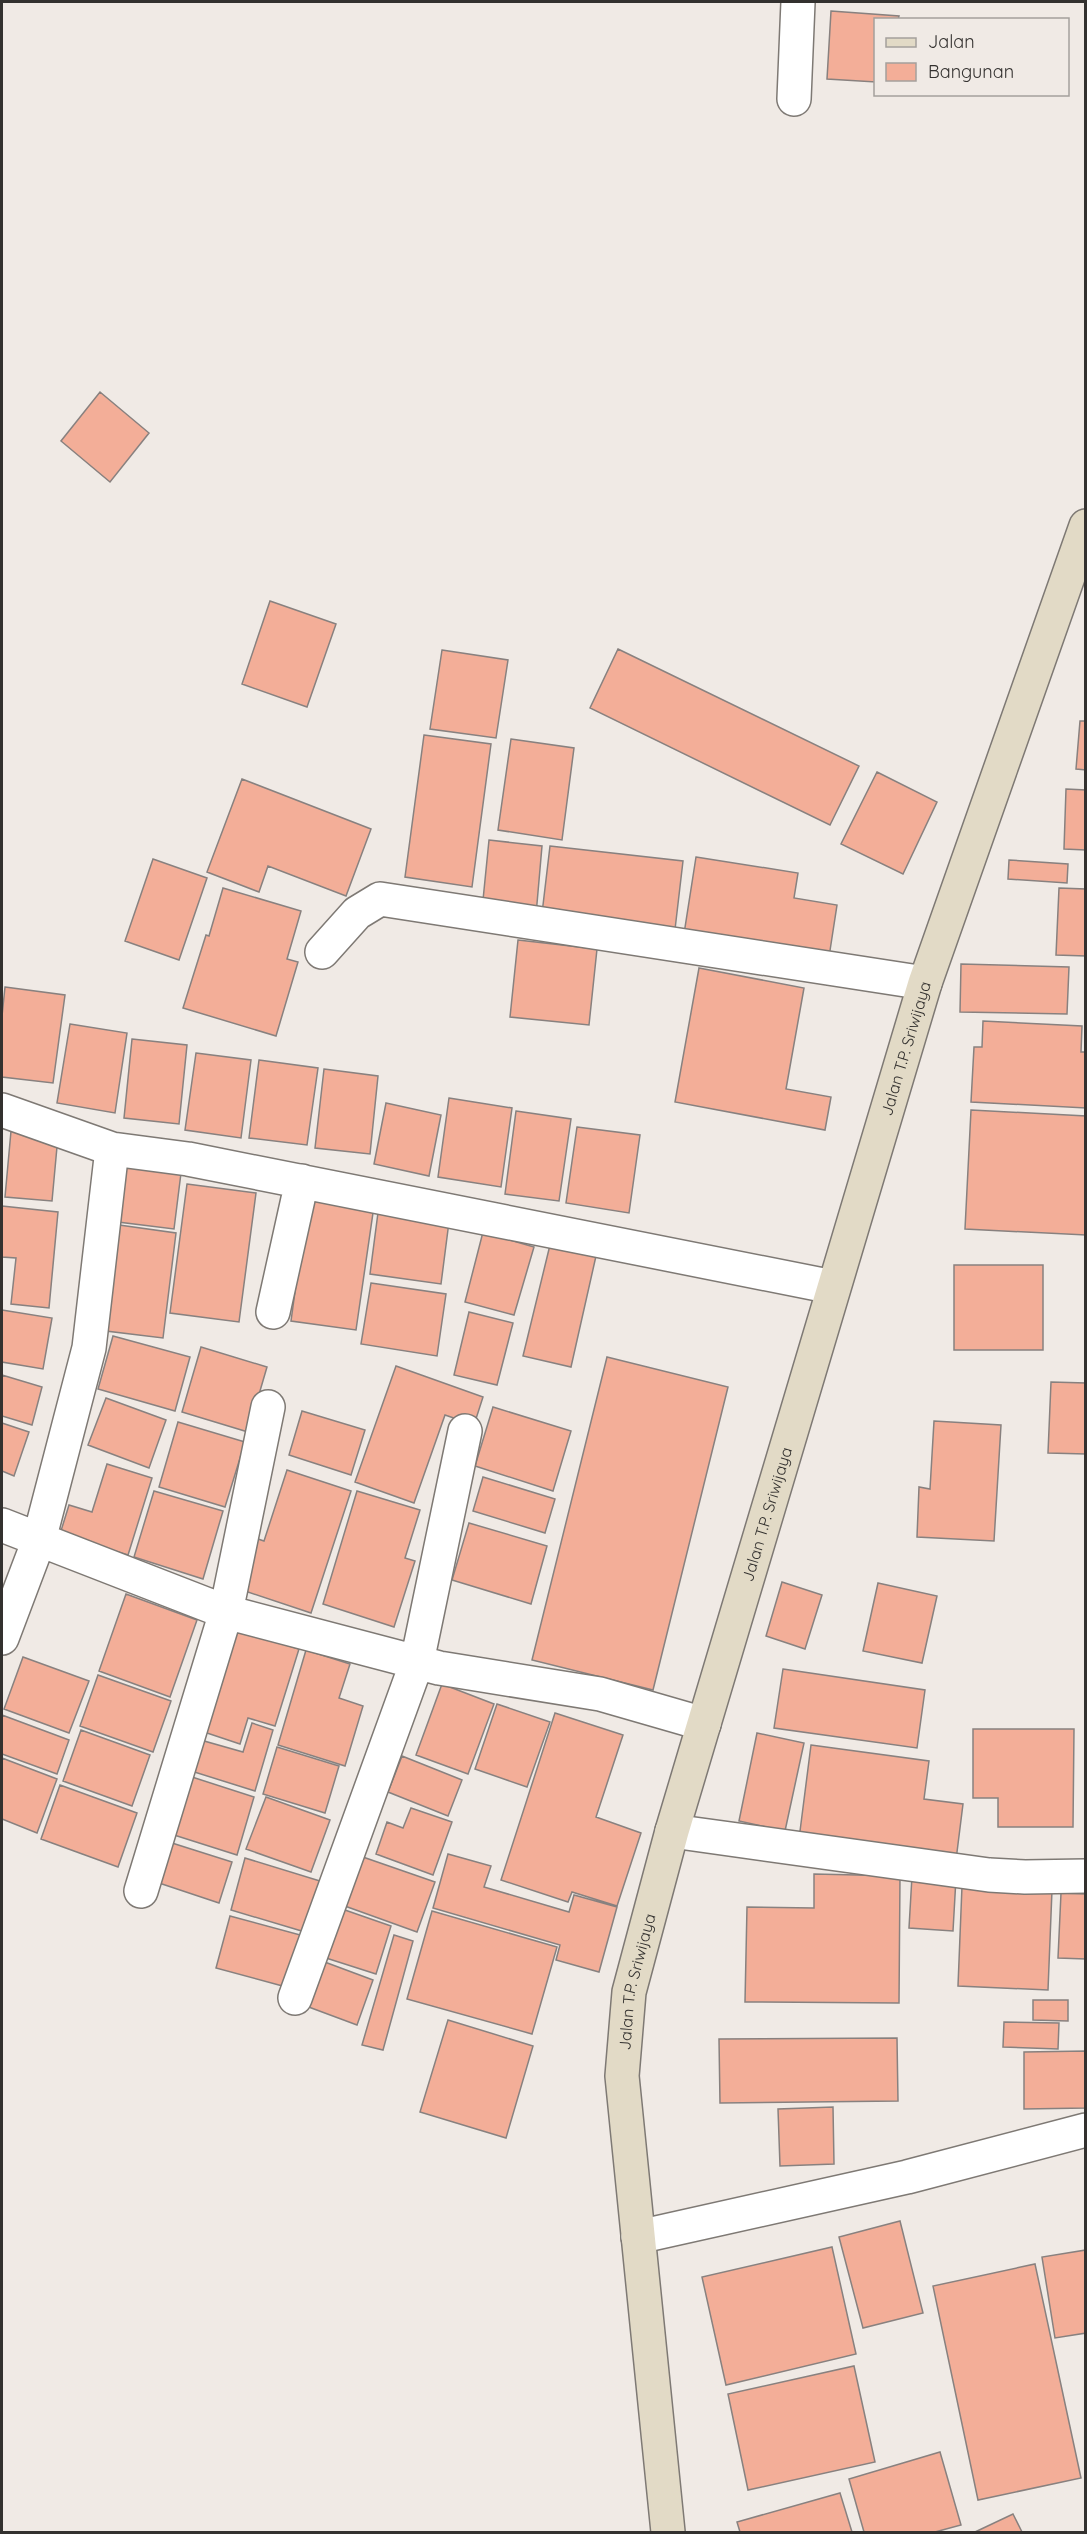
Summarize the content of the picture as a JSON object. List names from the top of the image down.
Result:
{
  "streets": {
    "main road": ["Jalan T.P. Sriwijaya"]
  },
  "legend": ["Jalan", "Bangunan"]
}
